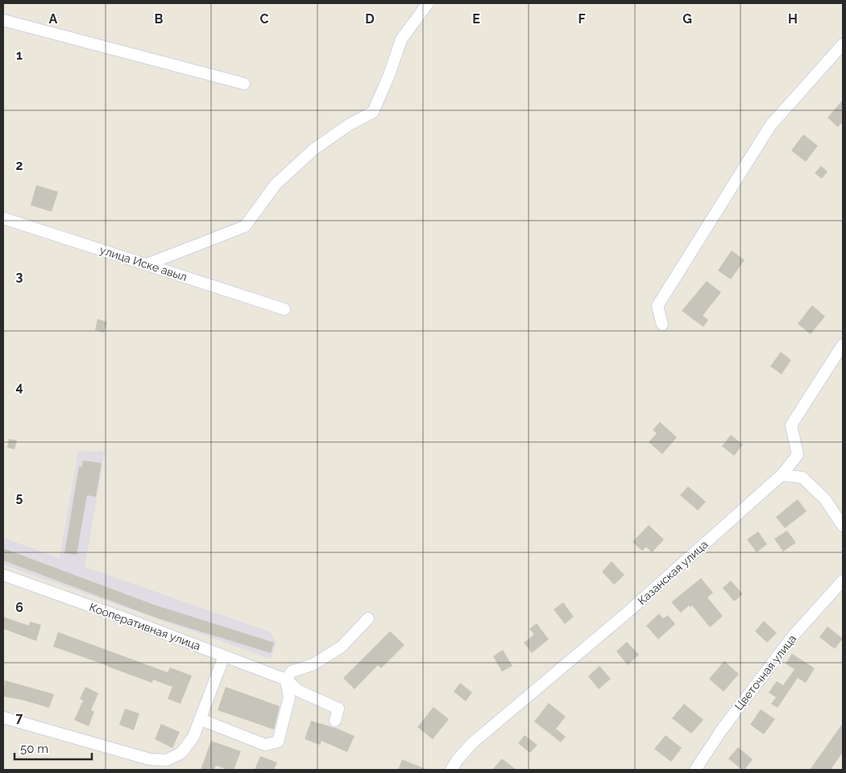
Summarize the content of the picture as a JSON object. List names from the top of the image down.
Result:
{
  "streets": {
    "street": [
      "улица Иске авыл",
      "Казанская улица",
      "Кооперативная улица",
      "Цветочная улица"
    ]
  },
  "scale_bar": "50 m",
  "grid": {
    "columns": [
      "A",
      "B",
      "C",
      "D",
      "E",
      "F",
      "G",
      "H"
    ],
    "rows": [
      "1",
      "2",
      "3",
      "4",
      "5",
      "6",
      "7"
    ]
  }
}
